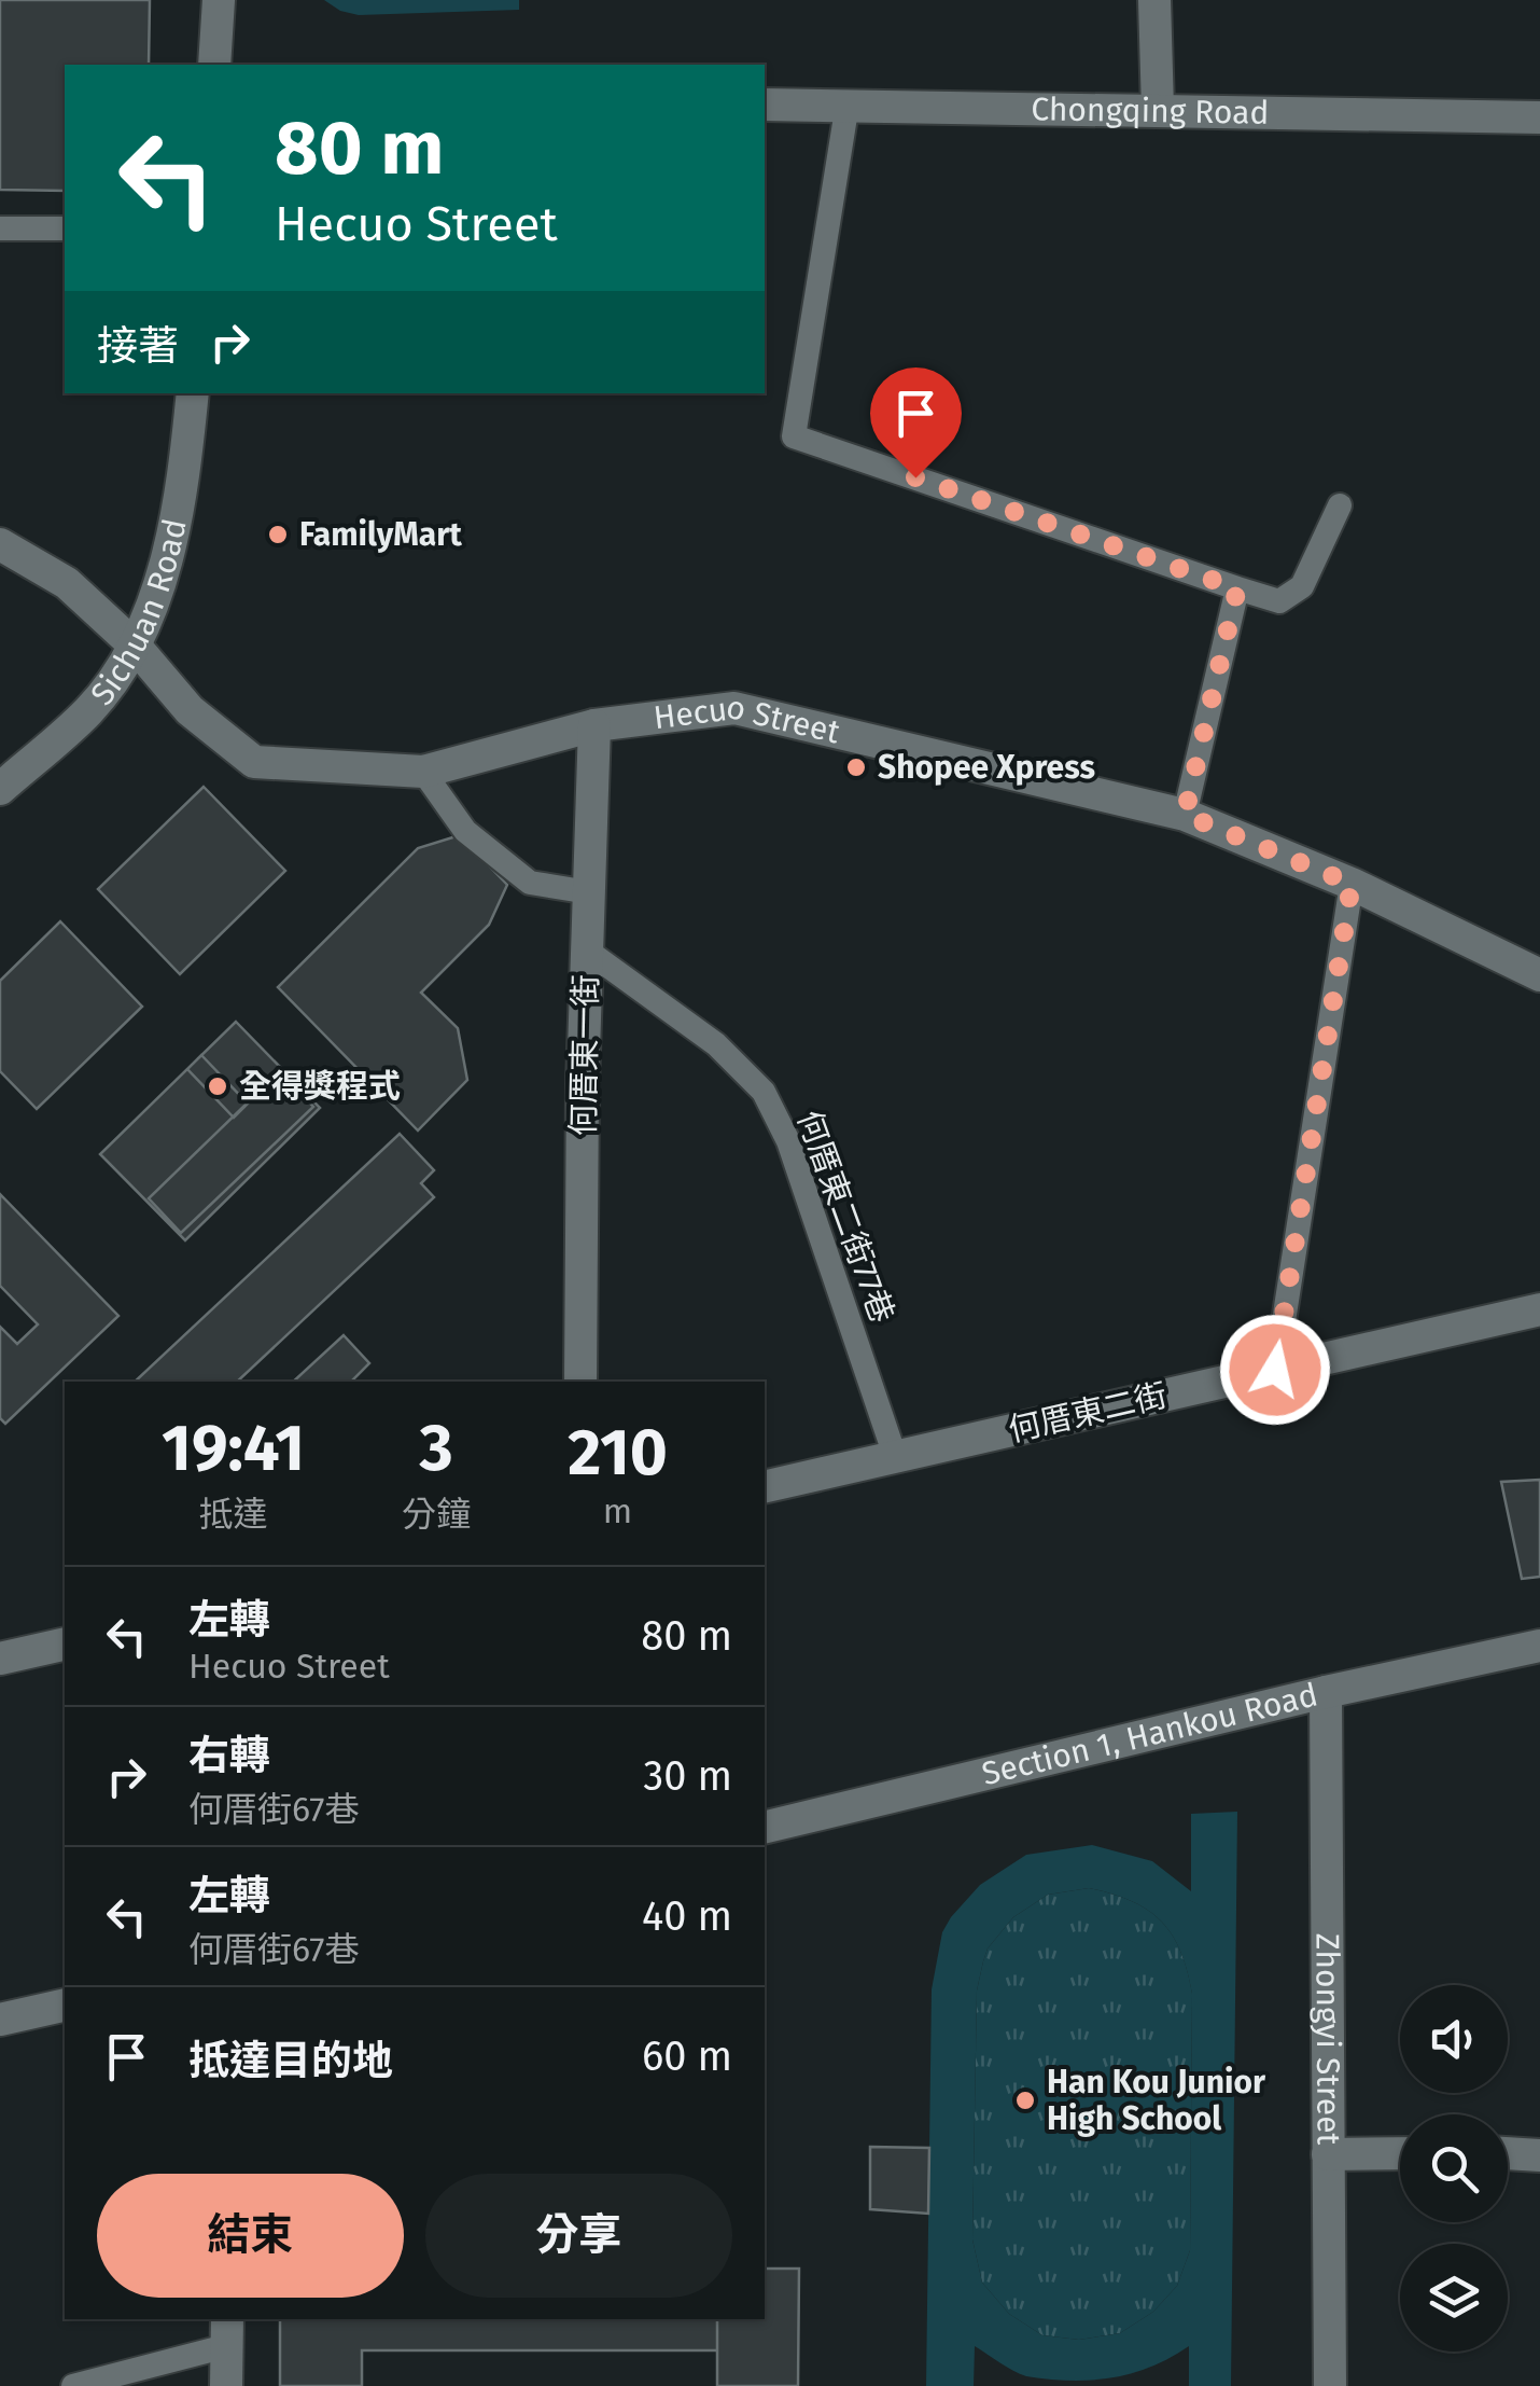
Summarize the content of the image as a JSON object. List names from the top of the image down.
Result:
{
  "streets": {
    "street": [
      "Chongqing Road",
      "Sichuan Road",
      "Hecuo Street",
      "何厝東一街",
      "何厝東二街",
      "Section 1, Hankou Road",
      "Zhongyi Street"
    ],
    "lane": ["何厝東二街77巷"]
  },
  "crossings": [
    ["Sichuan Road", "Hecuo Street"],
    ["Hecuo Street", "何厝東一街"],
    ["何厝東一街", "何厝東二街77巷"],
    ["何厝東二街77巷", "何厝東二街"],
    ["Section 1, Hankou Road", "Zhongyi Street"]
  ],
  "places": [
    "FamilyMart",
    "Shopee Xpress",
    "全得獎程式",
    "Han Kou Junior High School"
  ],
  "page": {
    "turn": ["80 m", "Hecuo Street"],
    "then": "接著",
    "eta": [
      "19:41",
      "抵達",
      "3",
      "分鐘",
      "210",
      "m"
    ],
    "list": [
      {
        "name": "左轉",
        "note": "Hecuo Street",
        "value": "80 m"
      },
      {
        "name": "右轉",
        "note": "何厝街67巷",
        "value": "30 m"
      },
      {
        "name": "左轉",
        "note": "何厝街67巷",
        "value": "40 m"
      },
      {
        "name": "抵達目的地",
        "value": "60 m"
      }
    ],
    "buttons": ["結束", "分享"]
  }
}
